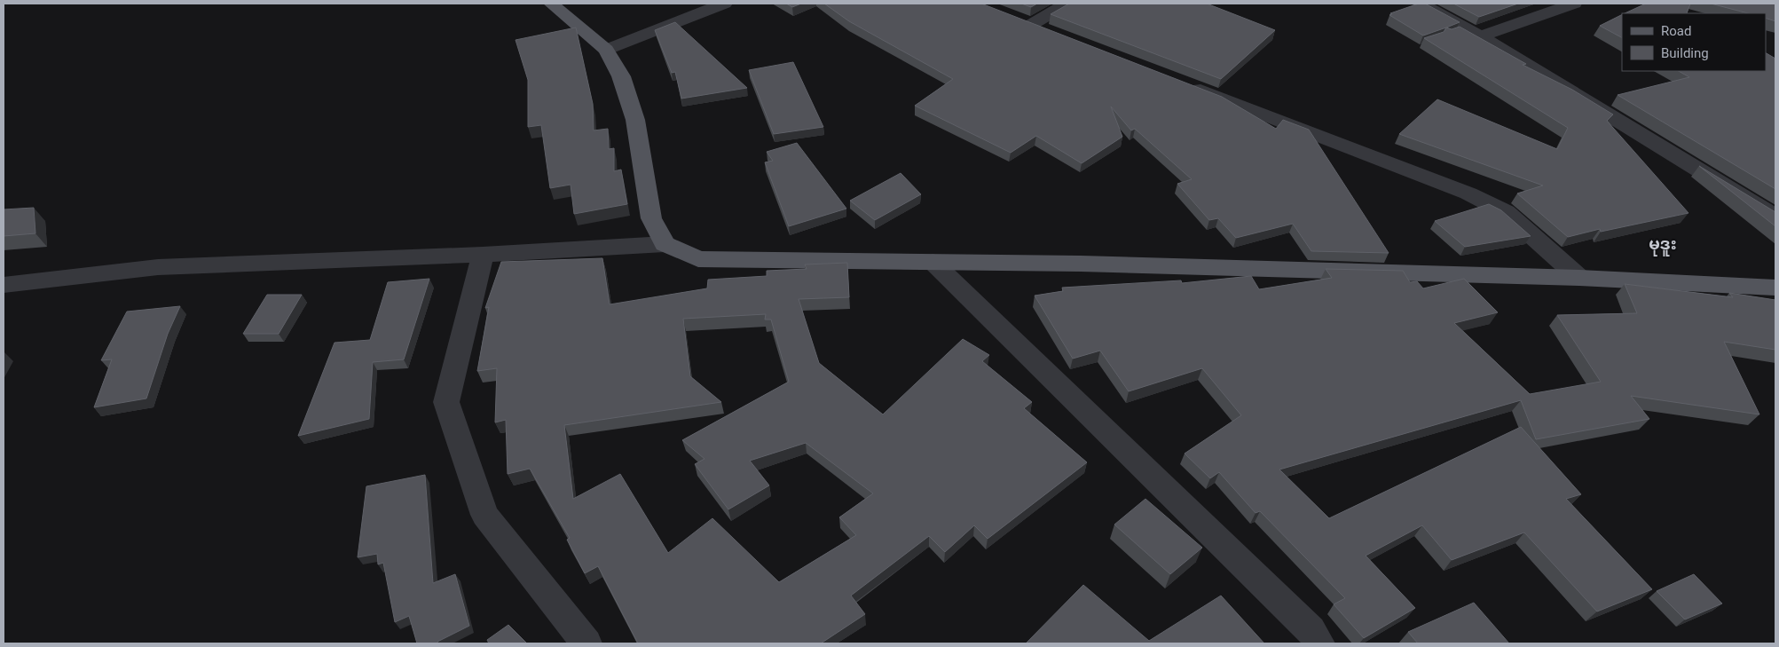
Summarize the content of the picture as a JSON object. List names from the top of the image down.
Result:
{
  "districts": ["မုဒူး"],
  "legend": ["Road", "Building"]
}
